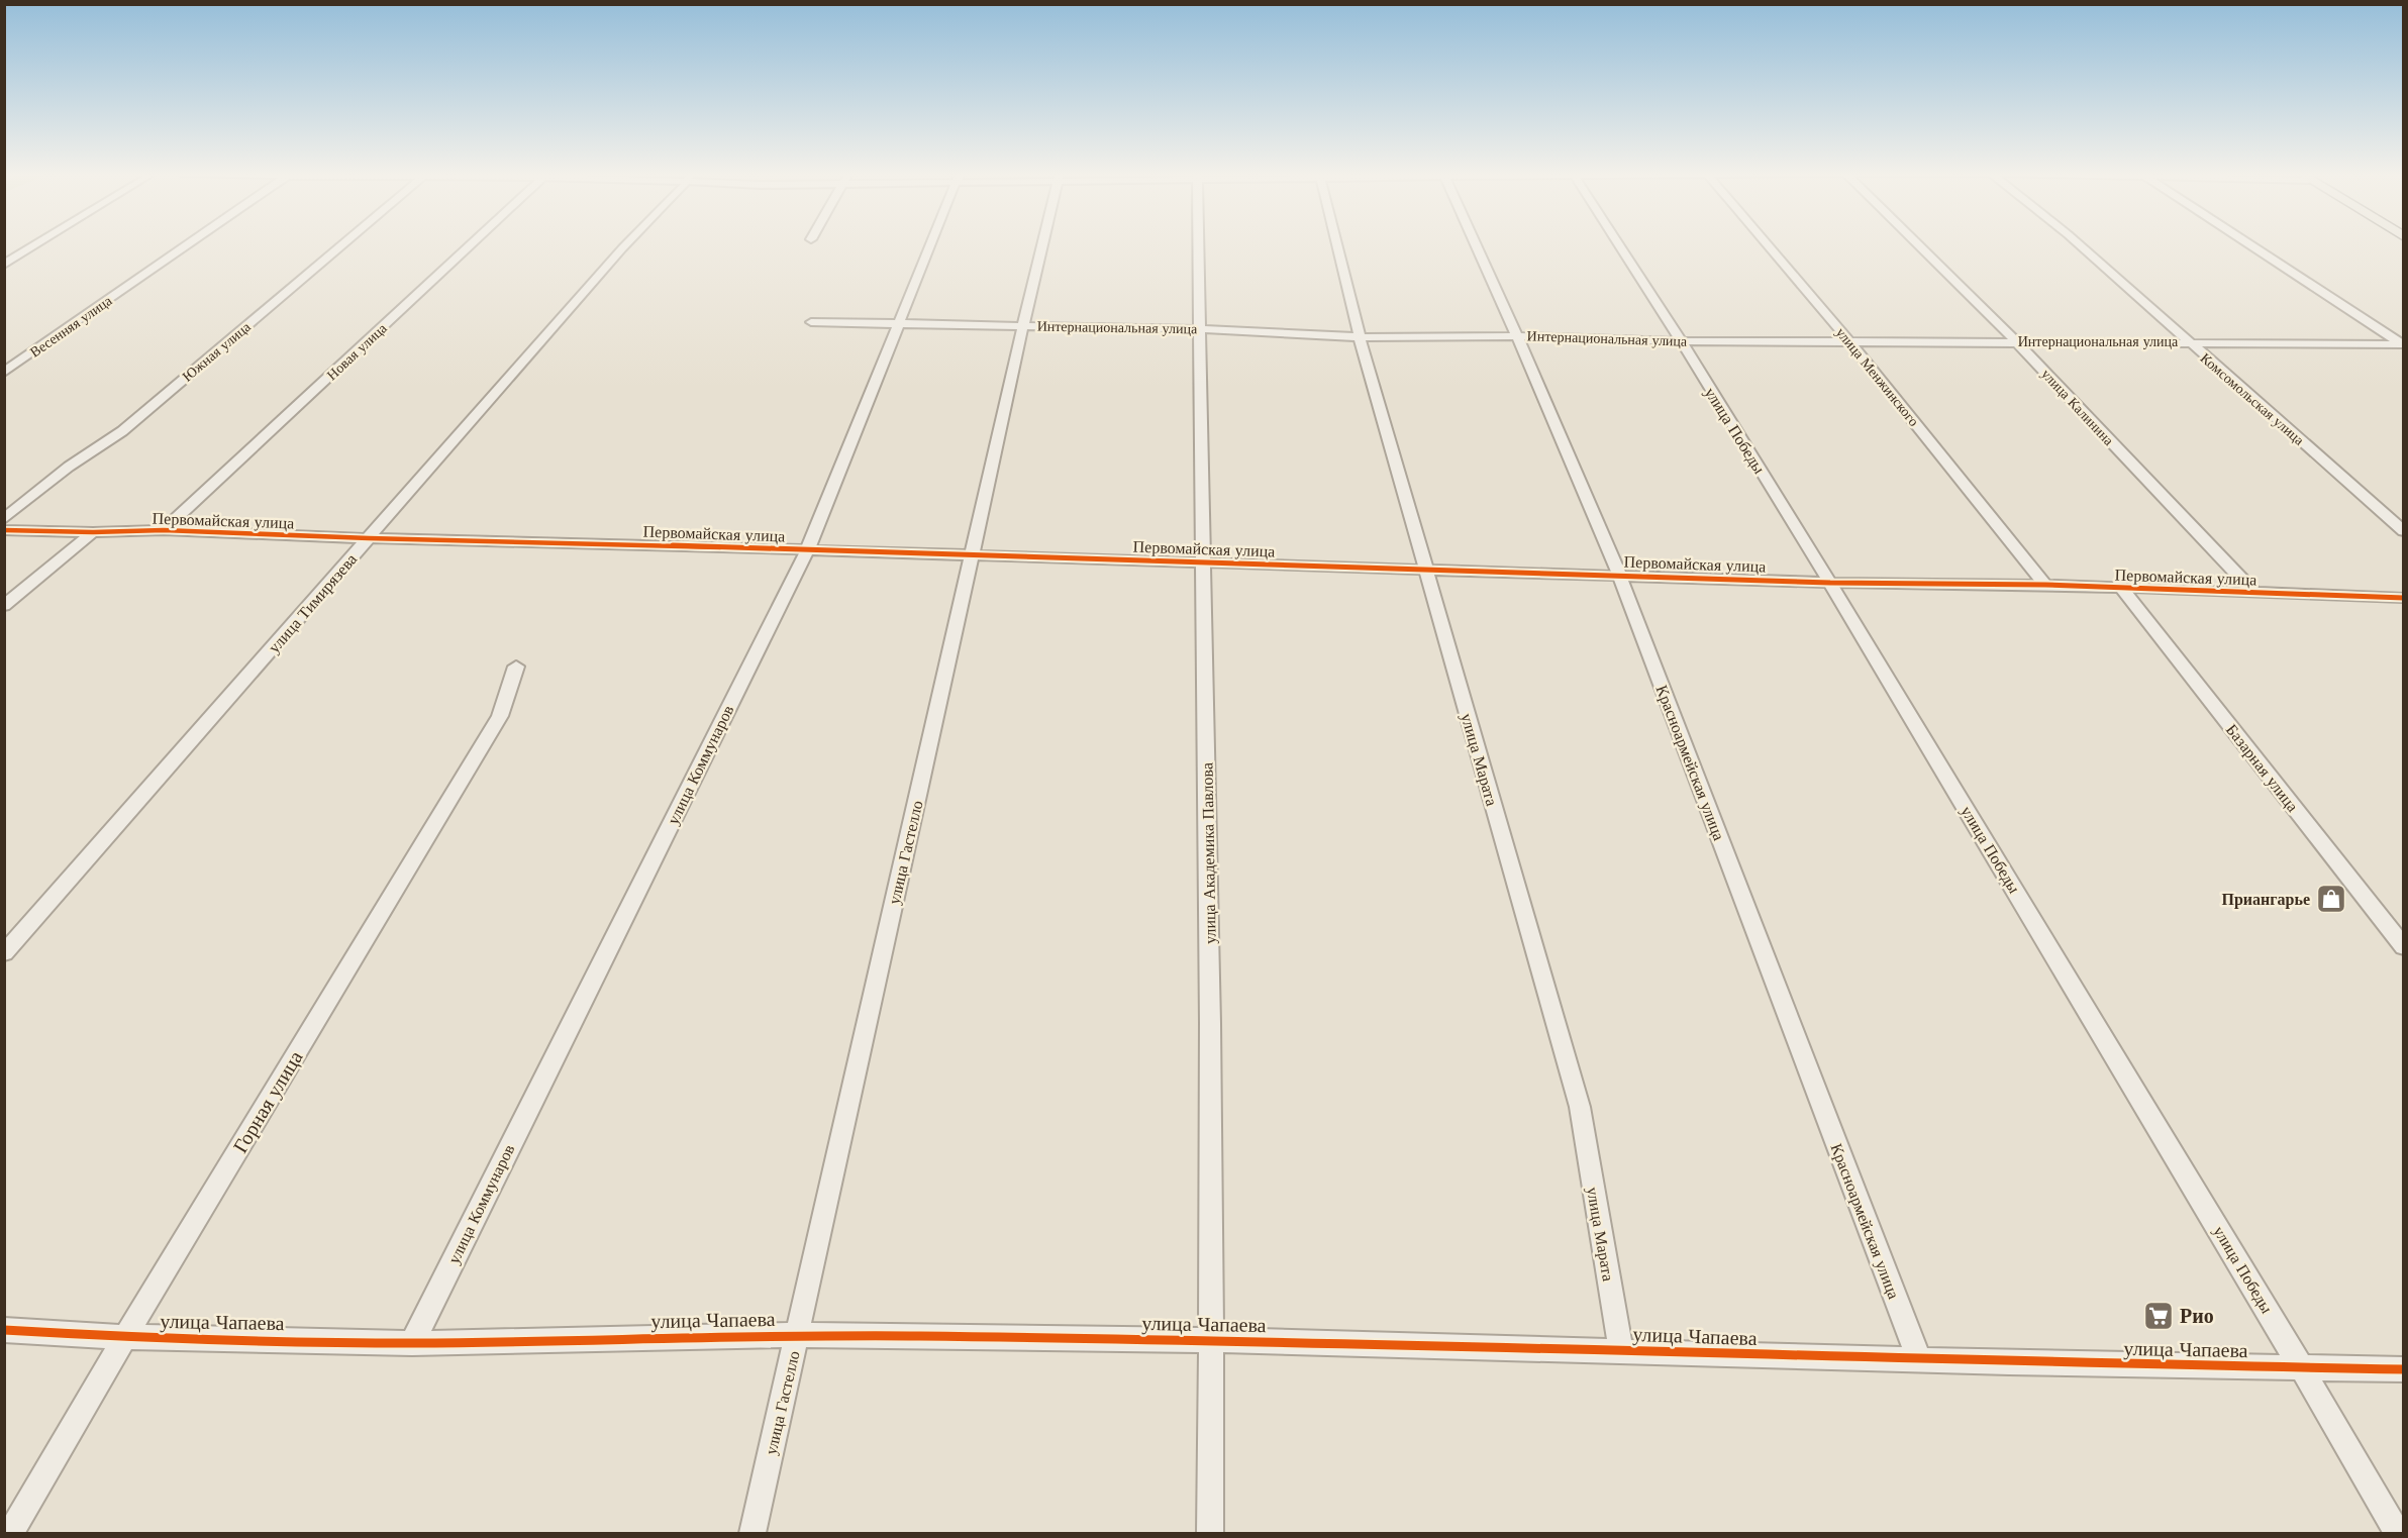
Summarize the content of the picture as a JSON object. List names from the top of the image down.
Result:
{
  "streets": {
    "street": [
      "Весенняя улица",
      "Интернациональная улица",
      "Южная улица",
      "Новая улица",
      "улица Менжинского",
      "Комсомольская улица",
      "улица Калинина",
      "улица Победы",
      "Первомайская улица",
      "улица Тимирязева",
      "улица Марата",
      "Красноармейская улица",
      "улица Коммунаров",
      "Базарная улица",
      "улица Гастелло",
      "улица Академика Павлова",
      "Горная улица",
      "улица Чапаева"
    ]
  },
  "crossings": [
    ["Интернациональная улица", "улица Менжинского"],
    ["Интернациональная улица", "Комсомольская улица"],
    ["Интернациональная улица", "улица Калинина"],
    ["Интернациональная улица", "улица Победы"],
    ["Интернациональная улица", "улица Марата"],
    ["Интернациональная улица", "Красноармейская улица"],
    ["Интернациональная улица", "улица Коммунаров"],
    ["Интернациональная улица", "улица Гастелло"],
    ["Интернациональная улица", "улица Академика Павлова"],
    ["Новая улица", "Первомайская улица"],
    ["улица Менжинского", "Первомайская улица"],
    ["улица Калинина", "Первомайская улица"],
    ["улица Победы", "Первомайская улица"],
    ["улица Победы", "улица Чапаева"],
    ["Первомайская улица", "улица Тимирязева"],
    ["Первомайская улица", "улица Марата"],
    ["Первомайская улица", "Красноармейская улица"],
    ["Первомайская улица", "улица Коммунаров"],
    ["Первомайская улица", "Базарная улица"],
    ["Первомайская улица", "улица Гастелло"],
    ["Первомайская улица", "улица Академика Павлова"],
    ["улица Марата", "улица Чапаева"],
    ["Красноармейская улица", "улица Чапаева"],
    ["улица Коммунаров", "улица Чапаева"],
    ["улица Гастелло", "улица Чапаева"],
    ["улица Академика Павлова", "улица Чапаева"],
    ["Горная улица", "улица Чапаева"]
  ],
  "places": {
    "shop": ["Приангарье"],
    "supermarket": ["Рио"]
  }
}
